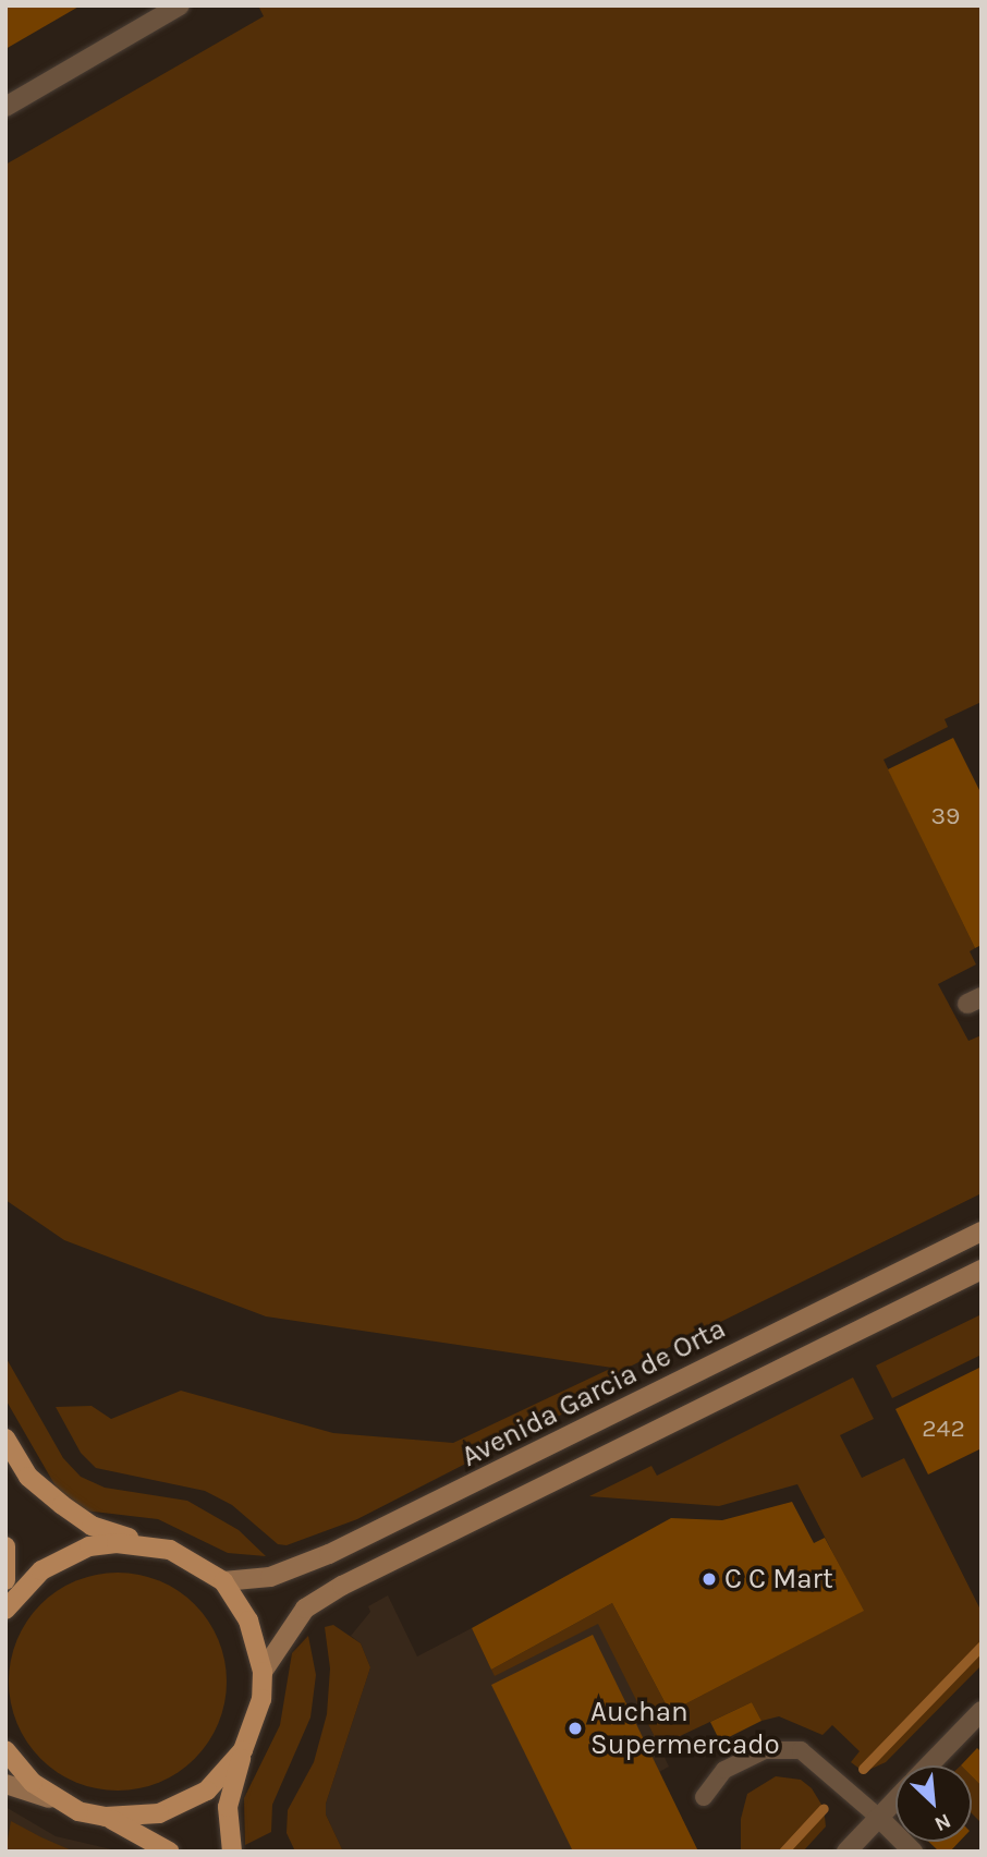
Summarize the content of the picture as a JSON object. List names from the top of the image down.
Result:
{
  "streets": {
    "main road": ["Avenida Garcia de Orta"]
  },
  "places": ["C C Mart", "Auchan Supermercado"],
  "house_numbers": ["39", "242"],
  "north": "bottom right"
}
